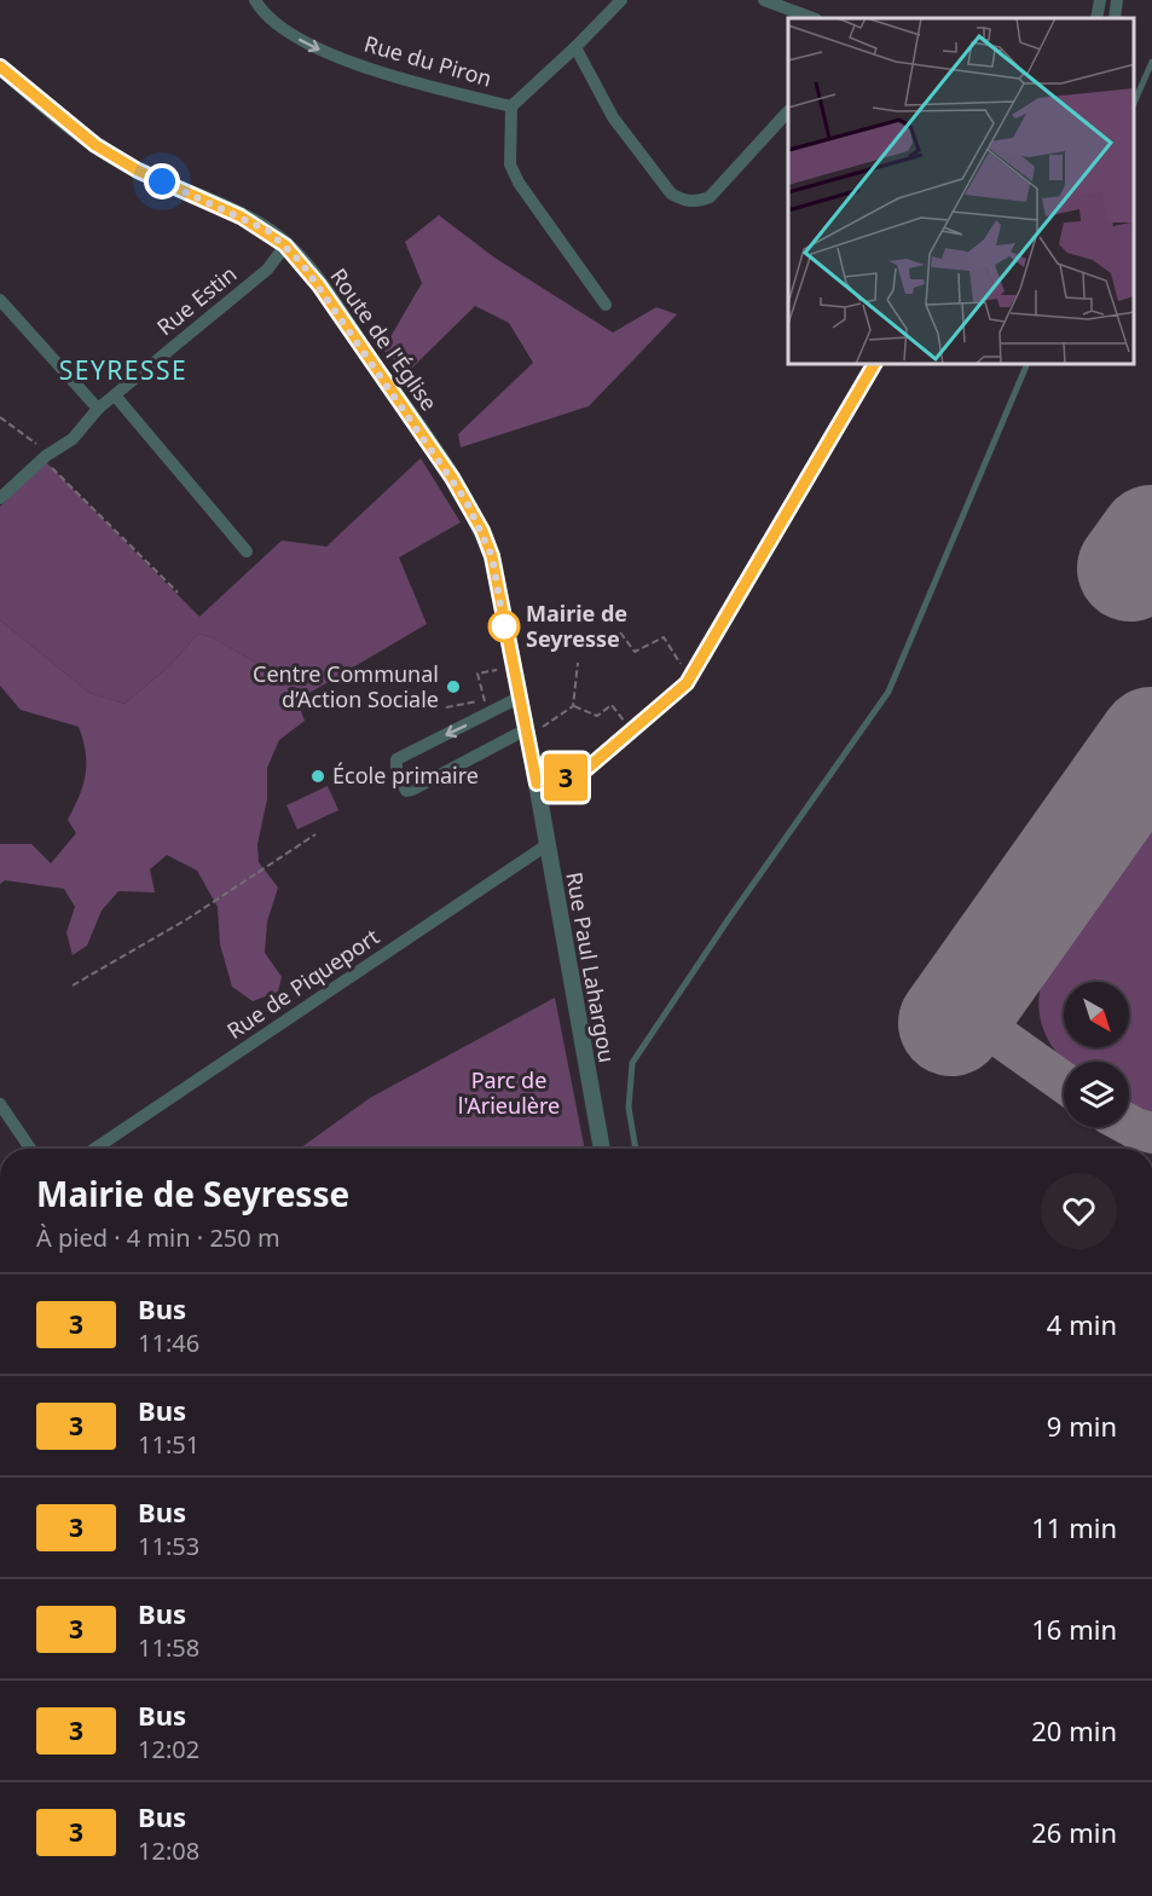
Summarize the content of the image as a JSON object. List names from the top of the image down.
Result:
{
  "streets": {
    "street": [
      "Rue du Piron",
      "Rue Estin",
      "Route de l'Église",
      "Rue Paul Lahargou",
      "Rue de Piqueport"
    ]
  },
  "crossings": [
    ["Rue Estin", "Route de l'Église"],
    ["Route de l'Église", "Rue Paul Lahargou"],
    ["Rue Paul Lahargou", "Rue de Piqueport"]
  ],
  "one_way": ["Rue du Piron"],
  "districts": ["SEYRESSE"],
  "parks": ["Parc de l'Arieulère"],
  "places": ["Mairie de Seyresse", "Centre Communal d’Action Sociale", "École primaire"],
  "lines": ["bus line 3"],
  "north": "bottom right",
  "page": {
    "on_map": "3",
    "heading": ["Mairie de Seyresse", "À pied · 4 min · 250 m"],
    "list": [
      {
        "mark": "3",
        "name": "Bus",
        "note": "11:46",
        "value": "4 min"
      },
      {
        "mark": "3",
        "name": "Bus",
        "note": "11:51",
        "value": "9 min"
      },
      {
        "mark": "3",
        "name": "Bus",
        "note": "11:53",
        "value": "11 min"
      },
      {
        "mark": "3",
        "name": "Bus",
        "note": "11:58",
        "value": "16 min"
      },
      {
        "mark": "3",
        "name": "Bus",
        "note": "12:02",
        "value": "20 min"
      },
      {
        "mark": "3",
        "name": "Bus",
        "note": "12:08",
        "value": "26 min"
      }
    ]
  }
}
